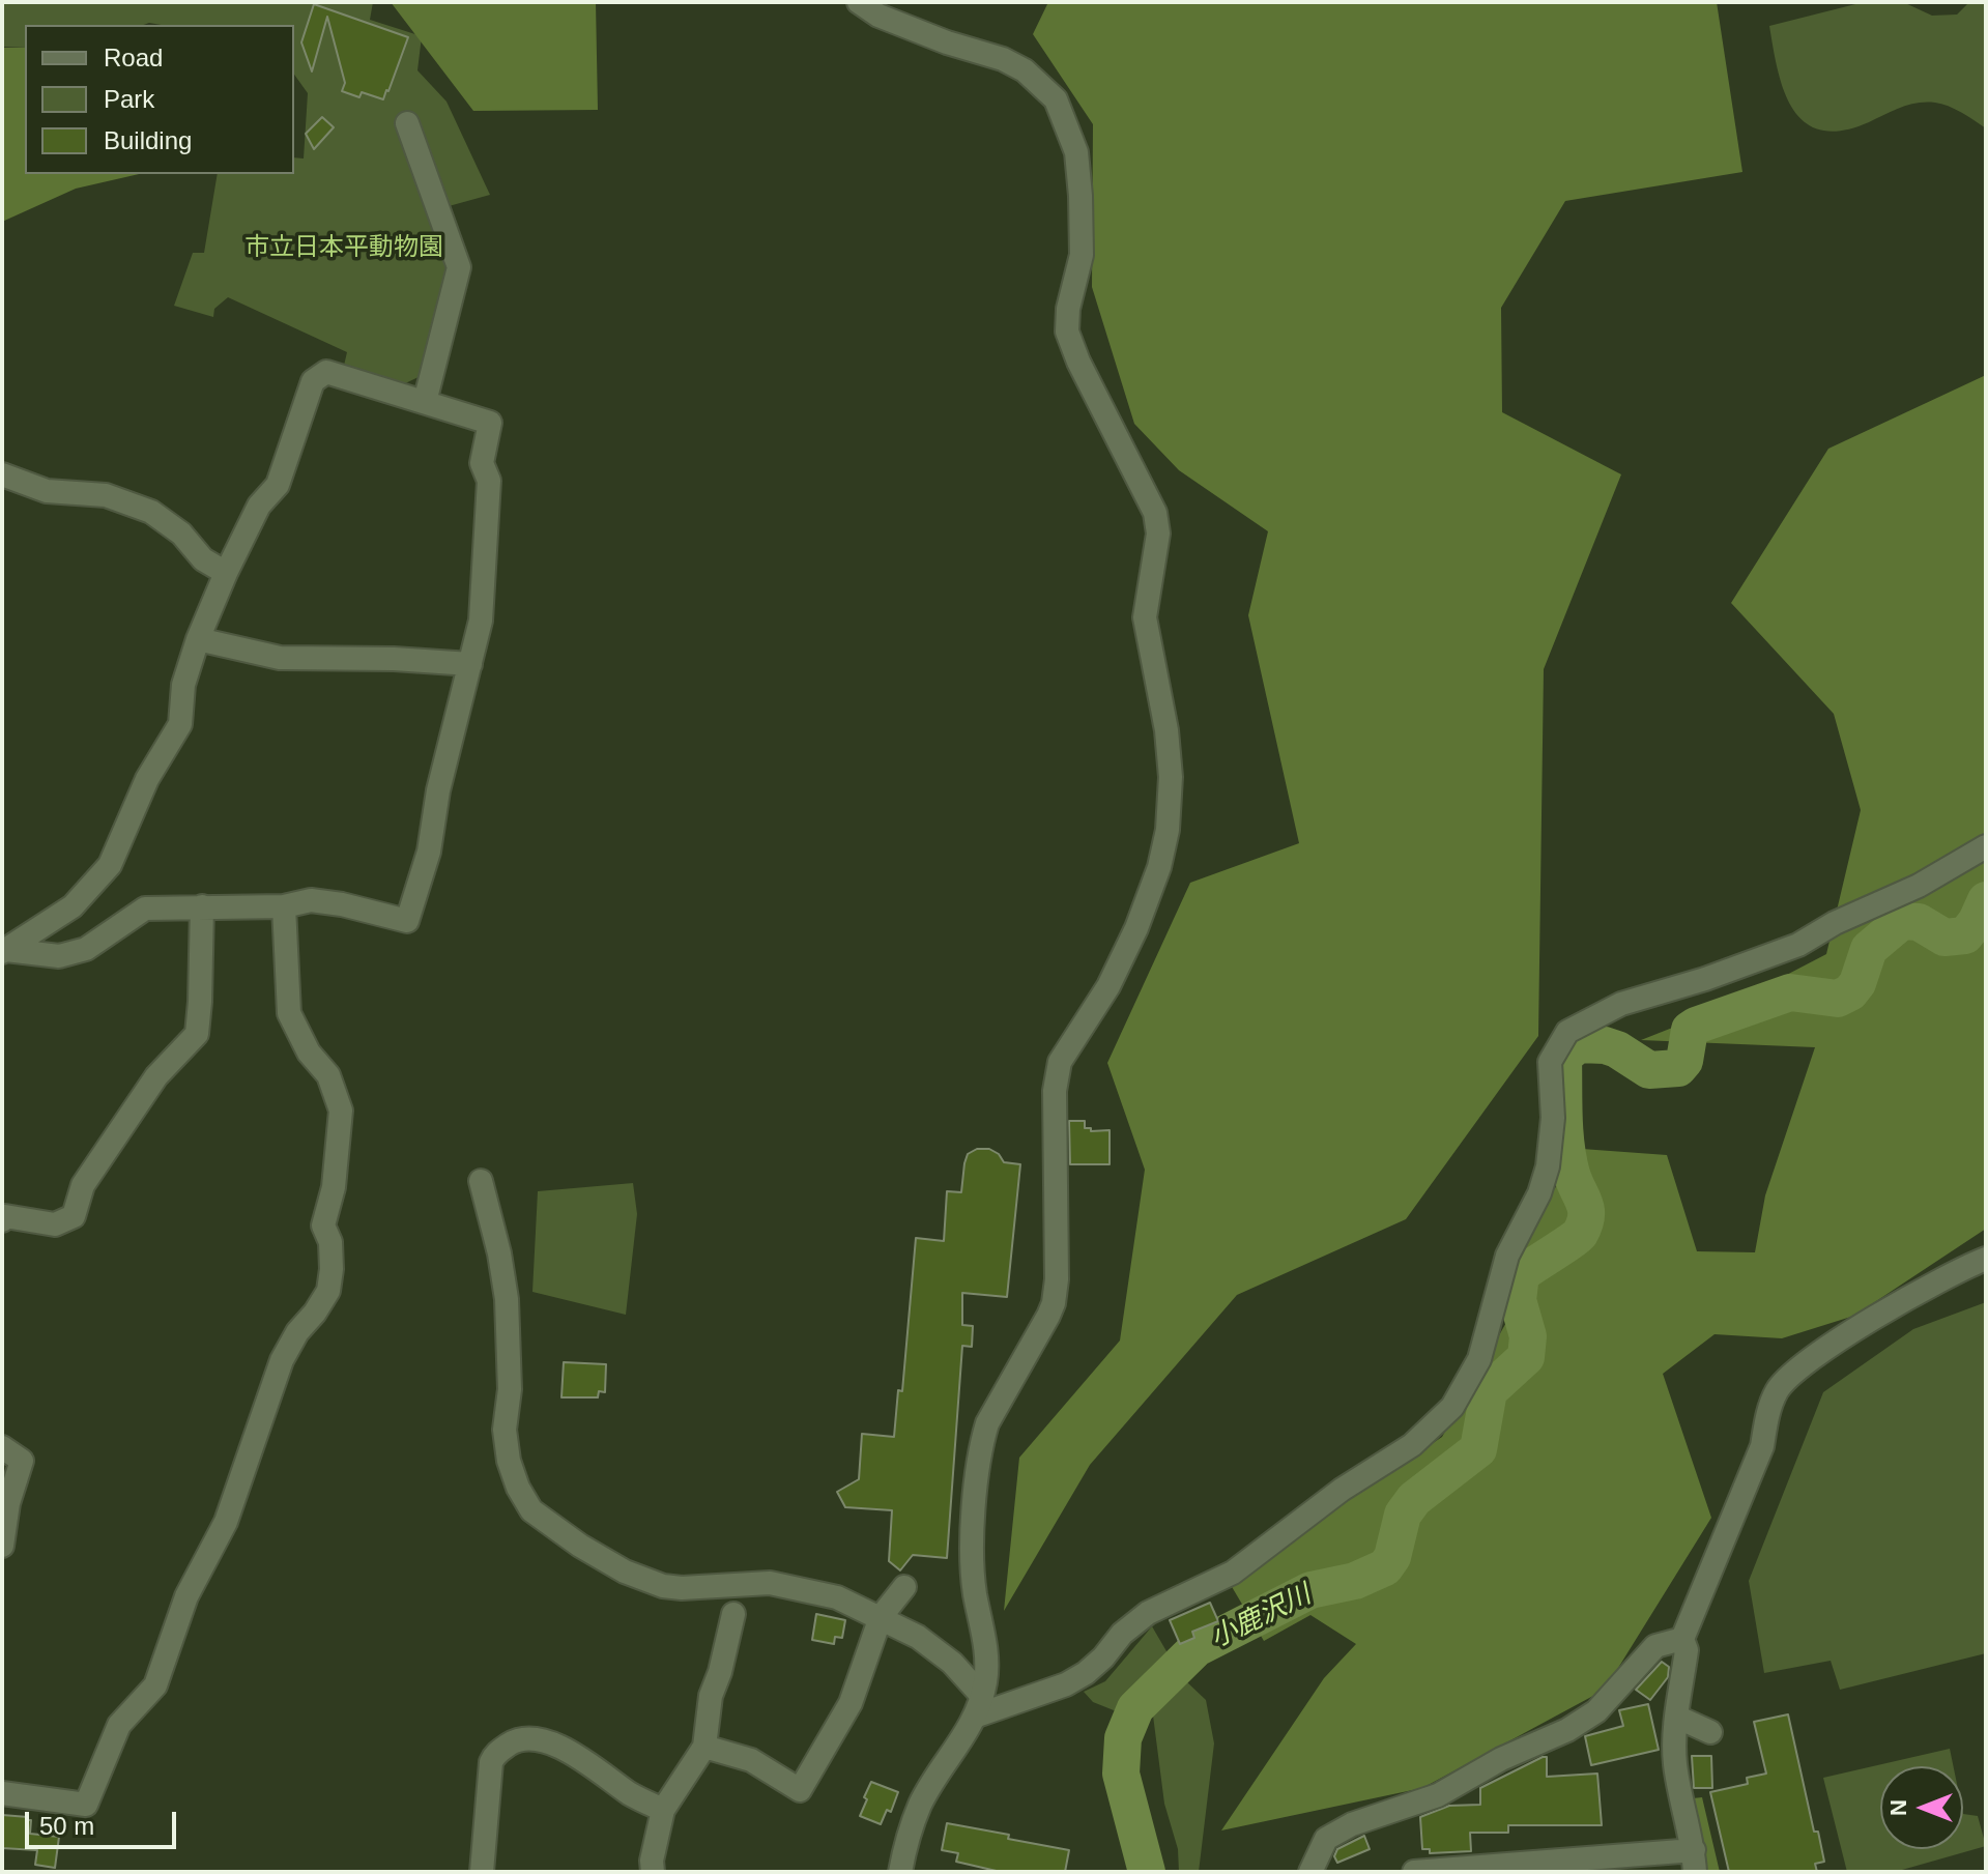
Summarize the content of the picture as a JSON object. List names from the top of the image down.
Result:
{
  "water": ["小鹿沢川"],
  "parks": ["市立日本平動物園"],
  "legend": ["Road", "Park", "Building"],
  "scale_bar": "50 m",
  "north": "left"
}
